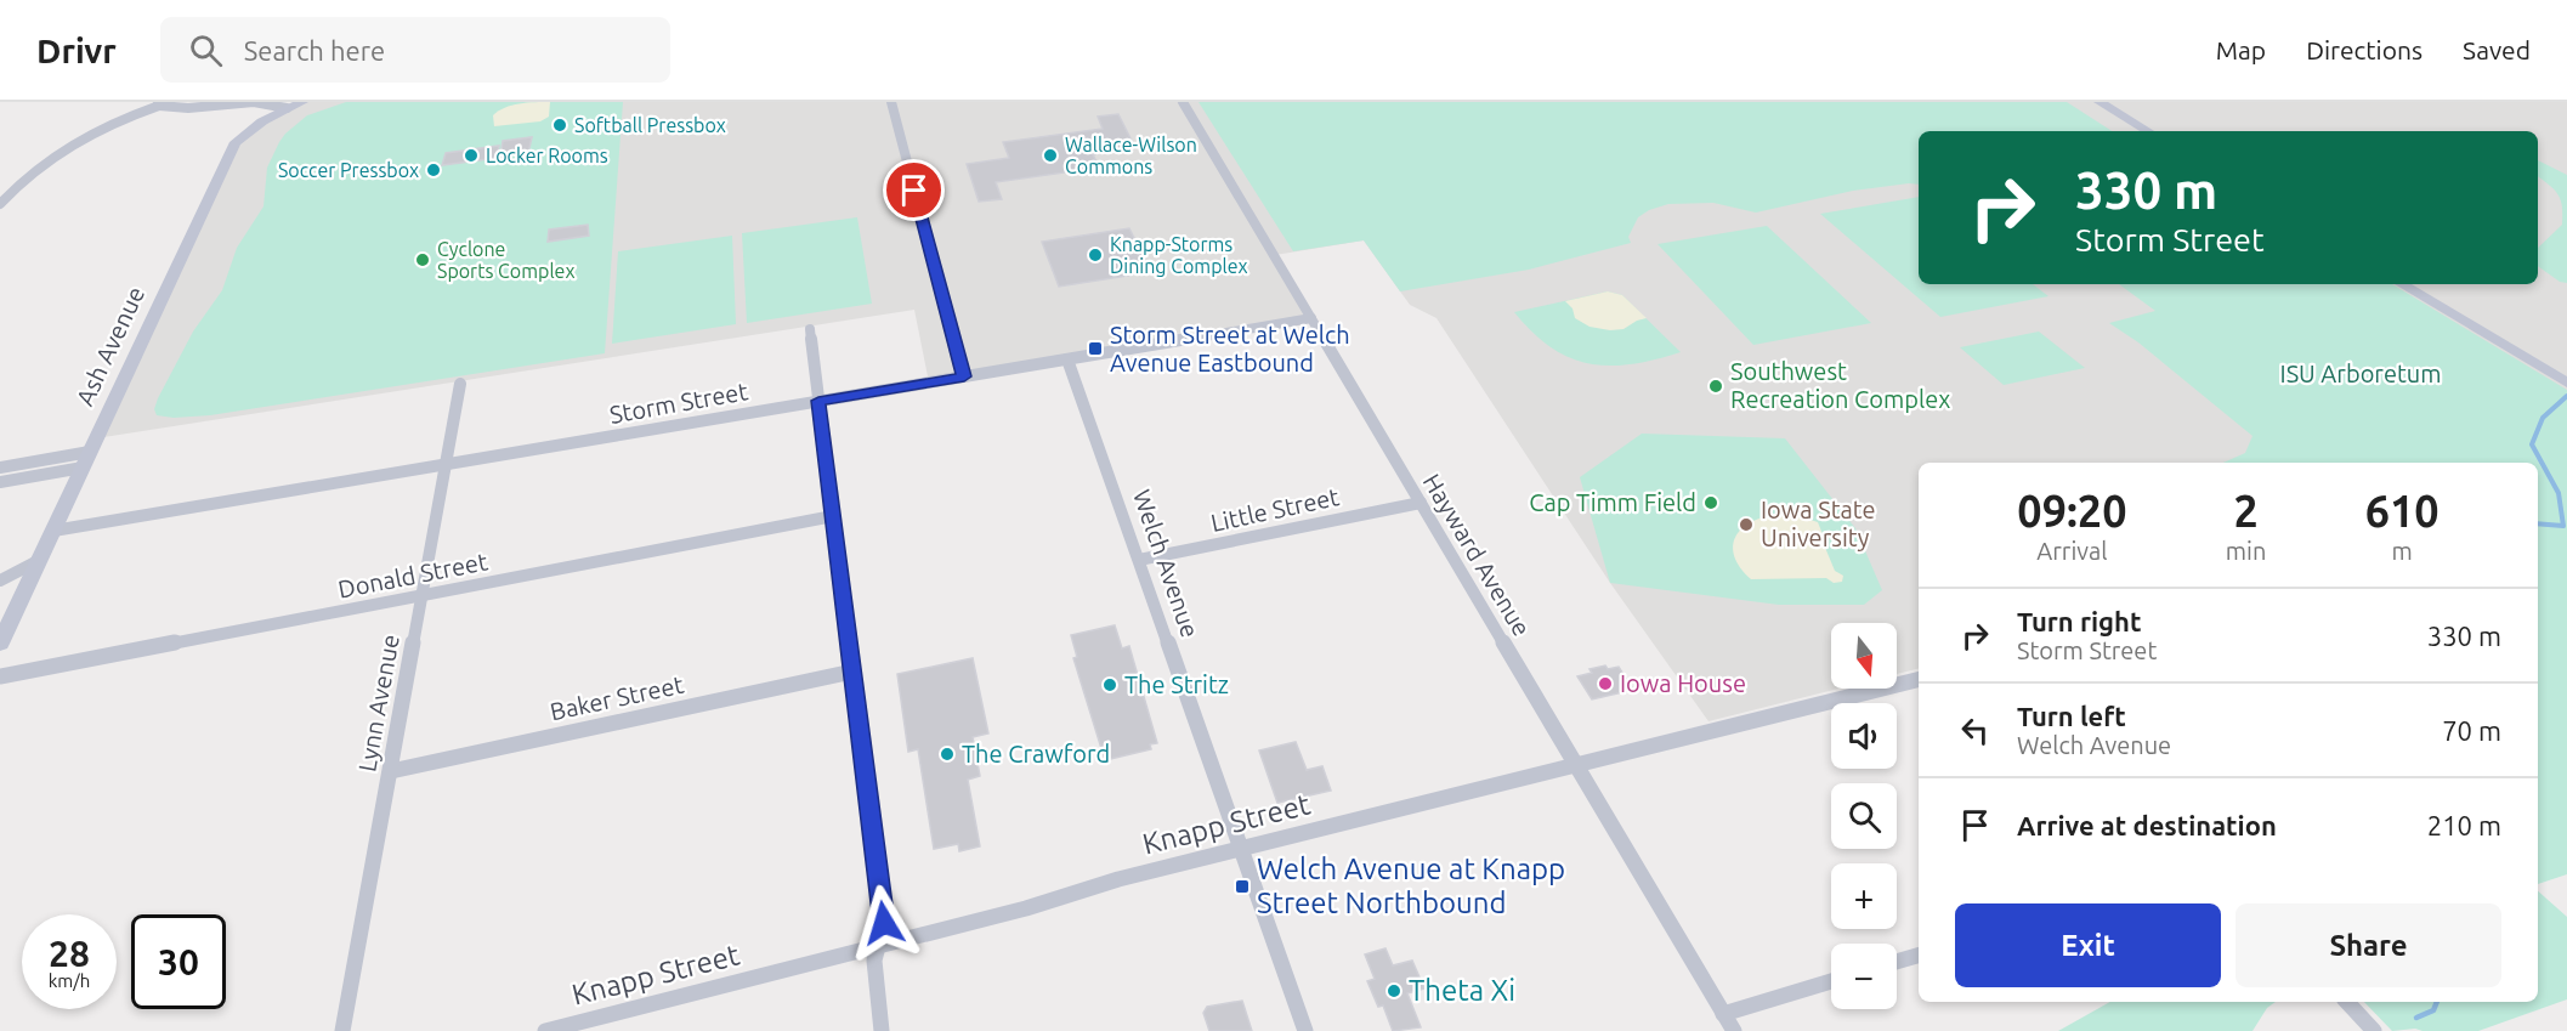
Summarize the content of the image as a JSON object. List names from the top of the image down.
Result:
{
  "streets": {
    "street": [
      "Ash Avenue",
      "Storm Street",
      "Little Street",
      "Hayward Avenue",
      "Welch Avenue",
      "Donald Street",
      "Baker Street",
      "Lynn Avenue",
      "Knapp Street"
    ]
  },
  "crossings": [
    ["Ash Avenue", "Storm Street"],
    ["Storm Street", "Hayward Avenue"],
    ["Storm Street", "Welch Avenue"],
    ["Storm Street", "Lynn Avenue"],
    ["Little Street", "Hayward Avenue"],
    ["Little Street", "Welch Avenue"],
    ["Hayward Avenue", "Knapp Street"],
    ["Welch Avenue", "Knapp Street"],
    ["Donald Street", "Lynn Avenue"],
    ["Baker Street", "Lynn Avenue"]
  ],
  "parks": ["ISU Arboretum"],
  "places": {
    "other": [
      "Softball Pressbox",
      "Locker Rooms",
      "Wallace-Wilson Commons",
      "Soccer Pressbox",
      "Knapp-Storms Dining Complex",
      "Cyclone Sports Complex",
      "Southwest Recreation Complex",
      "Cap Timm Field",
      "Iowa State University",
      "Iowa House",
      "The Stritz",
      "The Crawford",
      "Theta Xi"
    ],
    "transit": ["Storm Street at Welch Avenue Eastbound", "Welch Avenue at Knapp Street Northbound"]
  },
  "north": "bottom",
  "page": {
    "header": "Drivr",
    "search": "Search here",
    "nav": ["Map", "Directions", "Saved"],
    "turn": ["330 m", "Storm Street"],
    "eta": [
      "09:20",
      "Arrival",
      "2",
      "min",
      "610",
      "m"
    ],
    "list": [
      {
        "name": "Turn right",
        "note": "Storm Street",
        "value": "330 m"
      },
      {
        "name": "Turn left",
        "note": "Welch Avenue",
        "value": "70 m"
      },
      {
        "name": "Arrive at destination",
        "value": "210 m"
      }
    ],
    "map_buttons": ["+", "−"],
    "buttons": ["Exit", "Share"],
    "speed": "28 km/h",
    "limit": "30"
  }
}
